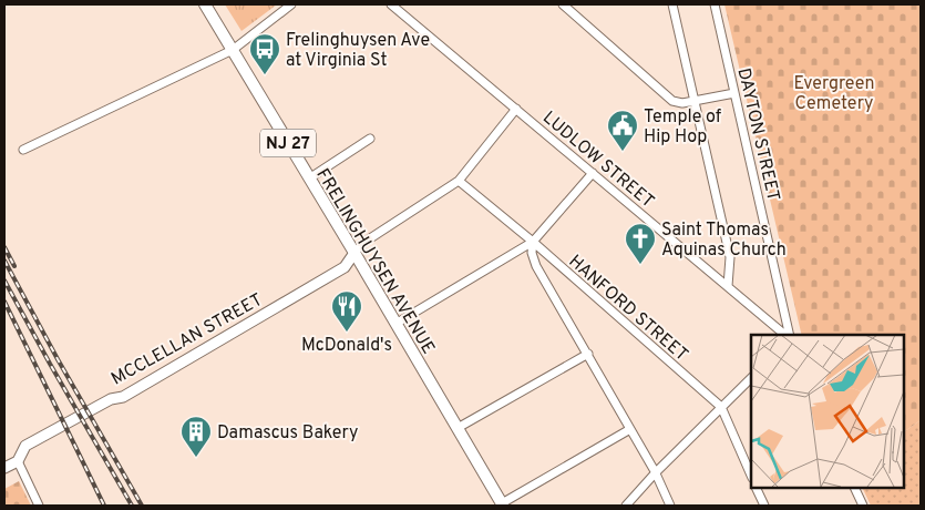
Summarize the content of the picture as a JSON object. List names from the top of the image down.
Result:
{
  "streets": {
    "main road": ["NJ 27", "FRELINGHUYSEN AVENUE", "MCCLELLAN STREET"],
    "street": ["DAYTON STREET", "LUDLOW STREET", "HANFORD STREET"]
  },
  "crossings": [
    ["FRELINGHUYSEN AVENUE", "MCCLELLAN STREET"]
  ],
  "parks": ["Evergreen Cemetery"],
  "places": {
    "bus stop": ["Frelinghuysen Ave at Virginia St"],
    "public building": ["Temple of Hip Hop"],
    "church": ["Saint Thomas Aquinas Church"],
    "restaurant": ["McDonald's"],
    "building": ["Damascus Bakery"]
  }
}
